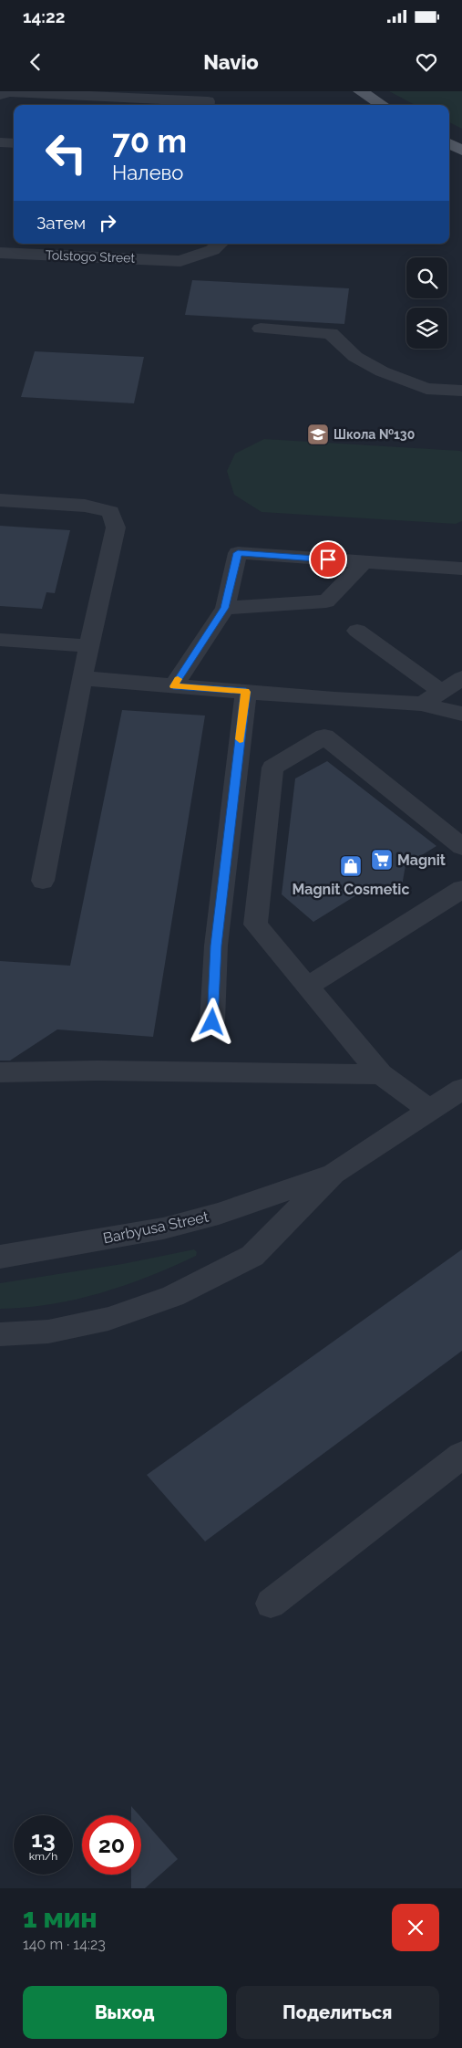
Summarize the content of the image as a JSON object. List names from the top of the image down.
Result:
{
  "streets": {
    "street": ["Tolstogo Street", "Barbyusa Street"]
  },
  "places": {
    "school or university": ["Школа №130"],
    "supermarket": ["Magnit"],
    "shop": ["Magnit Cosmetic"]
  },
  "page": {
    "status": "14:22",
    "header": "Navio",
    "turn": ["70 m", "Налево"],
    "then": "Затем",
    "speed": "13 km/h",
    "limit": "20",
    "heading": ["1 мин", "140 m · 14:23"],
    "buttons": ["Выход", "Поделиться"]
  }
}
